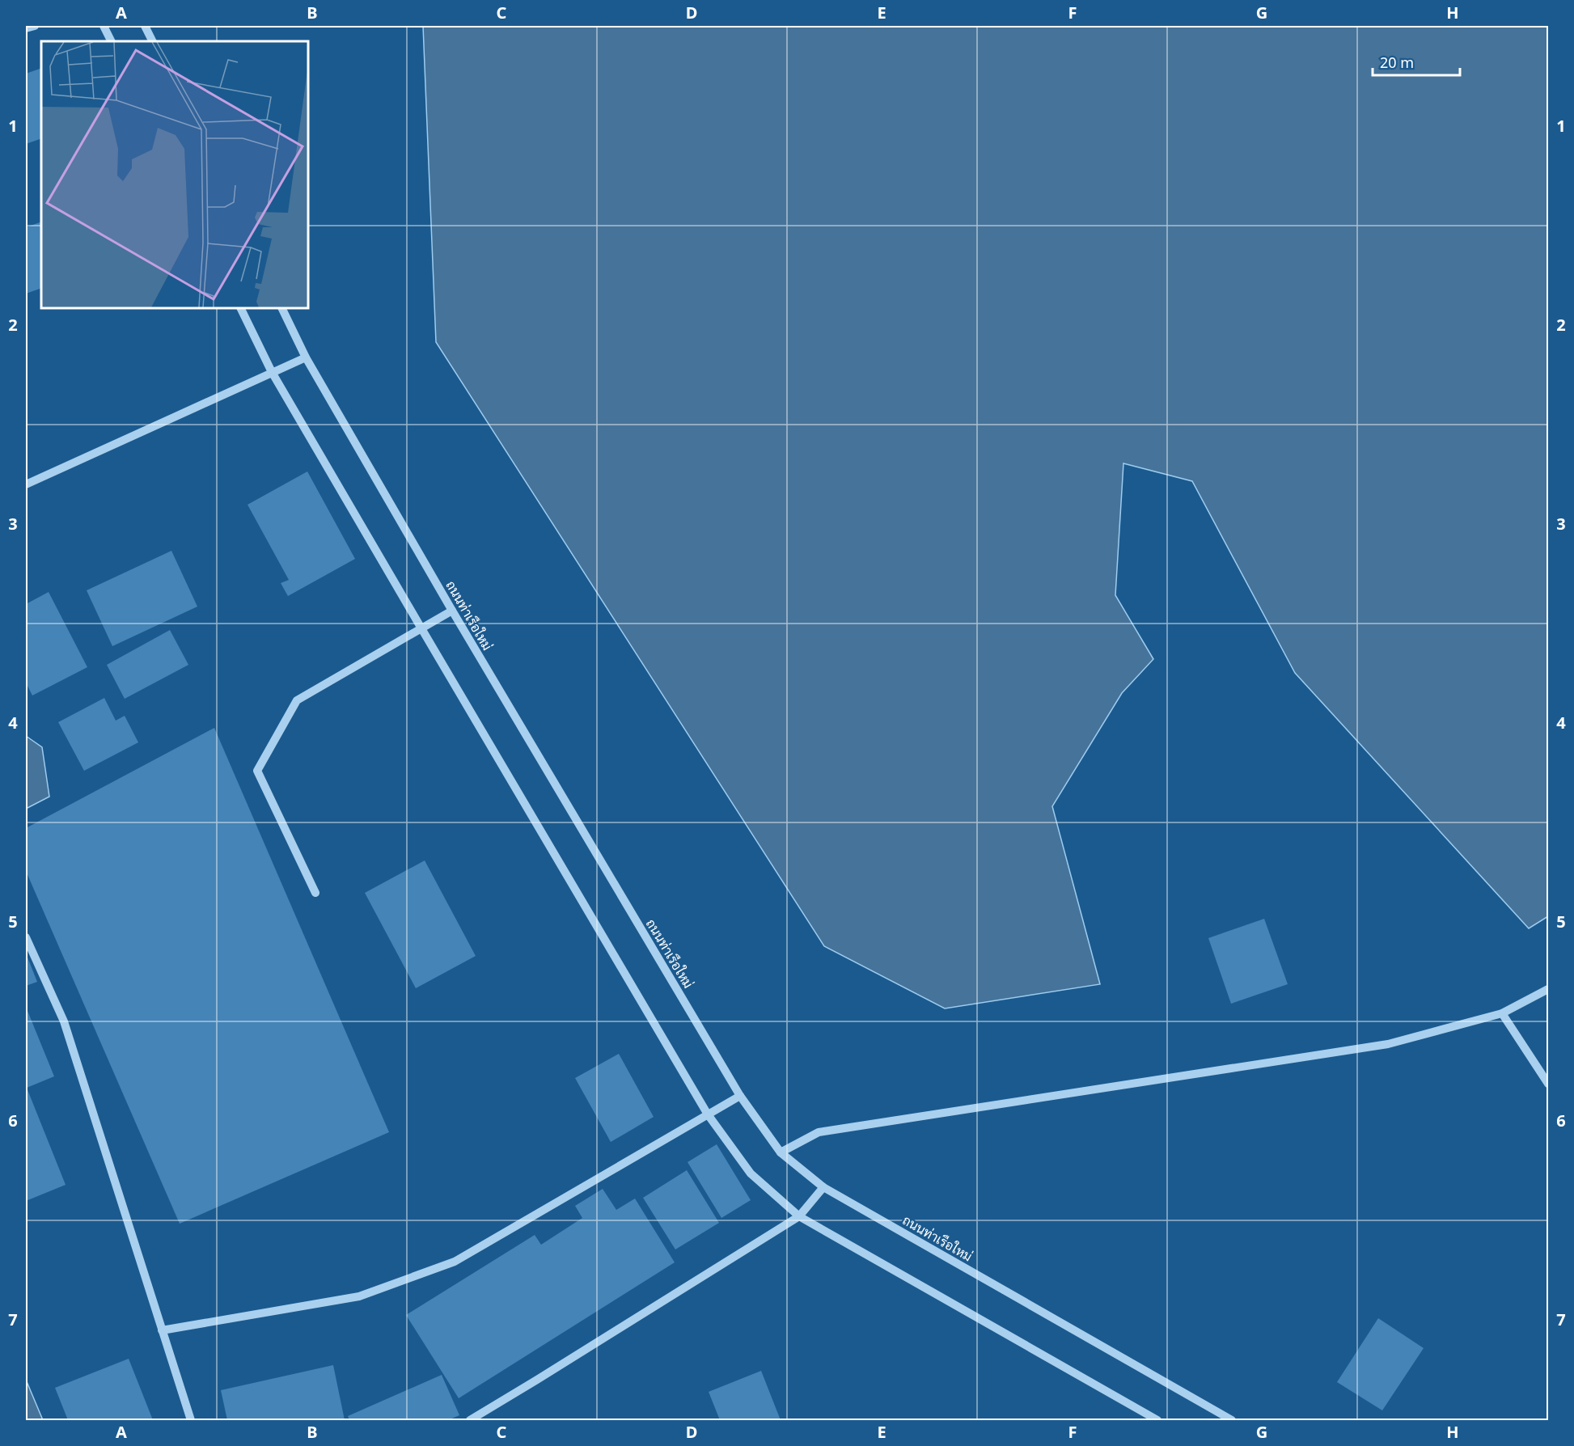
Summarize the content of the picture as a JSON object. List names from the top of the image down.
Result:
{
  "streets": {
    "street": ["ถนนท่าเรือใหม่"]
  },
  "scale_bar": "20 m",
  "grid": {
    "columns": [
      "A",
      "B",
      "C",
      "D",
      "E",
      "F",
      "G",
      "H"
    ],
    "rows": [
      "1",
      "2",
      "3",
      "4",
      "5",
      "6",
      "7"
    ]
  }
}
